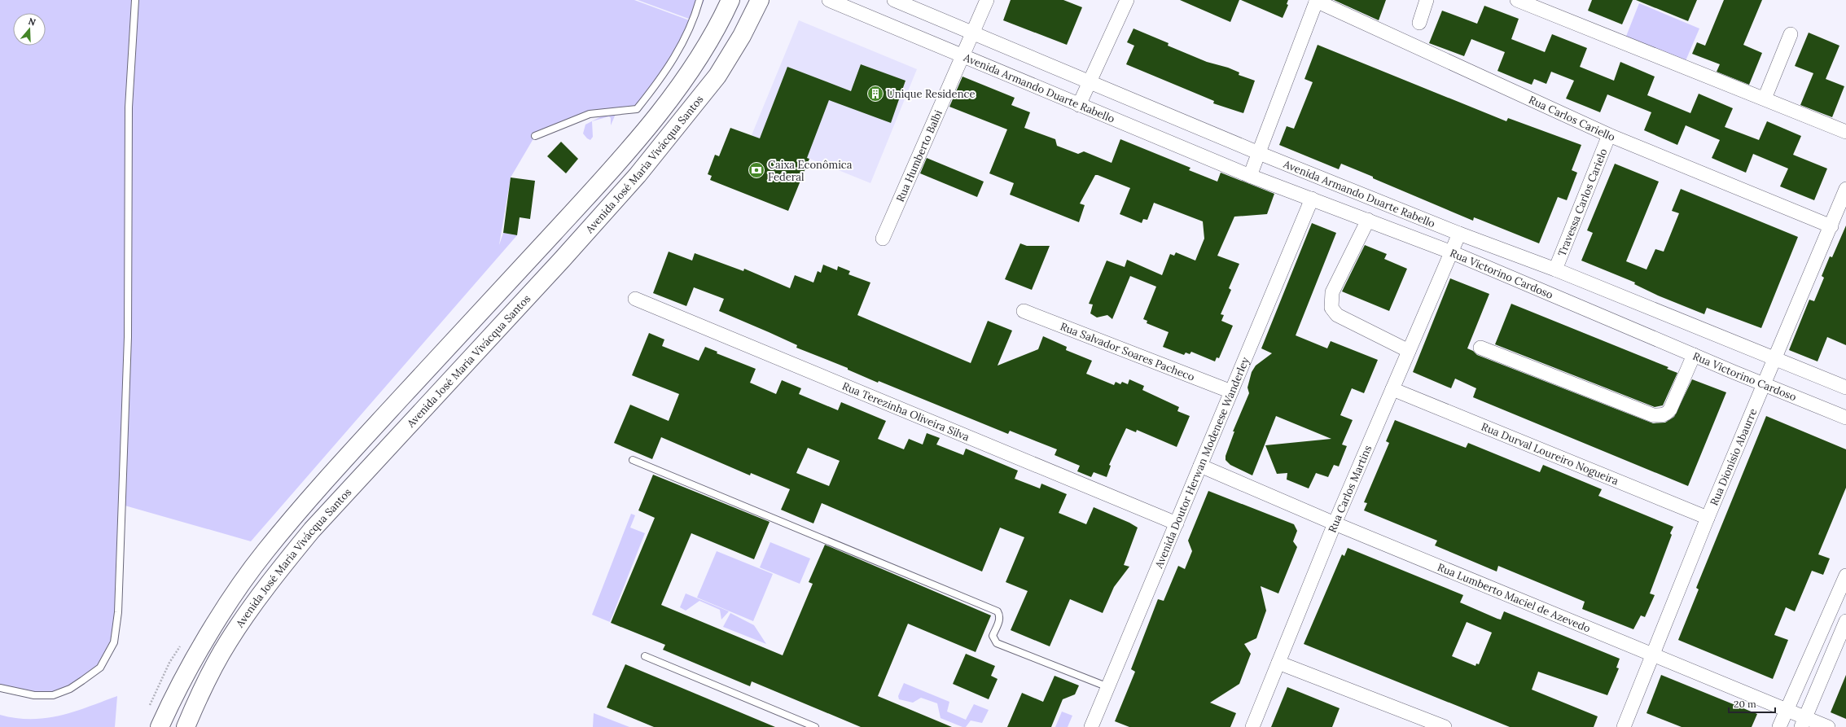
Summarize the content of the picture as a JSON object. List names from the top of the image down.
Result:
{
  "streets": {
    "main road": ["Avenida José Maria Vivácqua Santos"],
    "street": [
      "Avenida Armando Duarte Rabello",
      "Rua Carlos Cariello",
      "Rua Humberto Balbi",
      "Travessa Carlos Carielo",
      "Rua Victorino Cardoso",
      "Rua Salvador Soares Pacheco",
      "Rua Terezinha Oliveira Silva",
      "Rua Durval Loureiro Nogueira",
      "Rua Dionísio Abaurre",
      "Avenida Doutor Herwan Modenese Wanderley",
      "Rua Carlos Martins",
      "Rua Lumberto Maciel de Azevedo"
    ]
  },
  "crossings": [
    ["Avenida Armando Duarte Rabello", "Rua Humberto Balbi"],
    ["Avenida Armando Duarte Rabello", "Rua Victorino Cardoso"],
    ["Avenida Armando Duarte Rabello", "Avenida Doutor Herwan Modenese Wanderley"],
    ["Avenida Armando Duarte Rabello", "Rua Carlos Martins"],
    ["Rua Carlos Cariello", "Travessa Carlos Carielo"],
    ["Rua Carlos Cariello", "Rua Dionísio Abaurre"],
    ["Travessa Carlos Carielo", "Rua Victorino Cardoso"],
    ["Rua Victorino Cardoso", "Rua Dionísio Abaurre"],
    ["Rua Victorino Cardoso", "Rua Carlos Martins"],
    ["Rua Salvador Soares Pacheco", "Avenida Doutor Herwan Modenese Wanderley"],
    ["Rua Terezinha Oliveira Silva", "Avenida Doutor Herwan Modenese Wanderley"],
    ["Rua Durval Loureiro Nogueira", "Rua Dionísio Abaurre"],
    ["Rua Durval Loureiro Nogueira", "Rua Carlos Martins"],
    ["Rua Dionísio Abaurre", "Rua Lumberto Maciel de Azevedo"],
    ["Avenida Doutor Herwan Modenese Wanderley", "Rua Lumberto Maciel de Azevedo"],
    ["Rua Carlos Martins", "Rua Lumberto Maciel de Azevedo"]
  ],
  "places": {
    "building": ["Unique Residence"],
    "bank": ["Caixa Econômica Federal"]
  },
  "scale_bar": "20 m",
  "north": "top"
}
